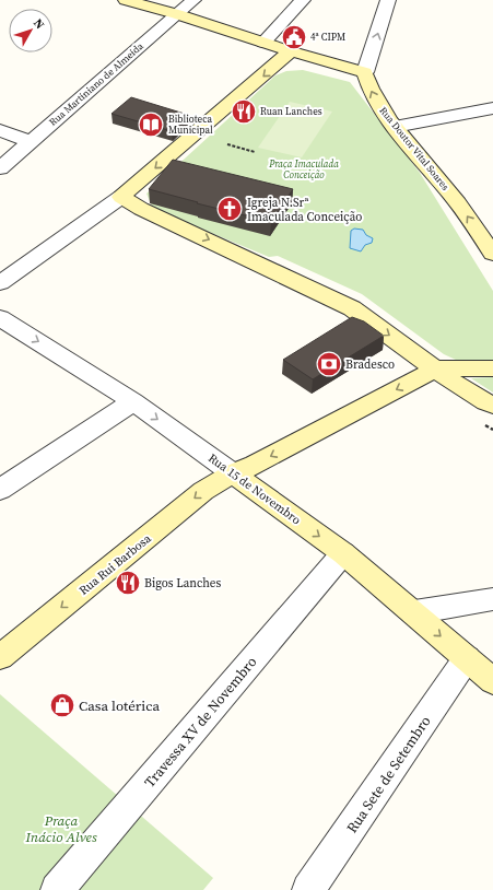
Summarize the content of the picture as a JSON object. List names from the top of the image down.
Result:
{
  "streets": {
    "main road": ["Rua Doutor Vital Soares", "Rua 15 de Novembro", "Rua Rui Barbosa"],
    "street": ["Rua Martiniano de Almeida", "Travessa XV de Novembro", "Rua Sete de Setembro"]
  },
  "crossings": [
    ["Rua 15 de Novembro", "Rua Rui Barbosa"],
    ["Rua 15 de Novembro", "Travessa XV de Novembro"],
    ["Rua 15 de Novembro", "Rua Sete de Setembro"]
  ],
  "one_way": ["Rua Doutor Vital Soares", "Rua 15 de Novembro", "Rua Rui Barbosa"],
  "parks": ["Praça Imaculada Conceição", "Praça Inácio Alves"],
  "places": {
    "public building": ["4ª CIPM"],
    "restaurant": ["Ruan Lanches", "Bigos Lanches"],
    "library": ["Biblioteca Municipal"],
    "church": ["Igreja N.Srª Imaculada Conceição"],
    "bank": ["Bradesco"],
    "shop": ["Casa lotérica"]
  },
  "north": "top right"
}
